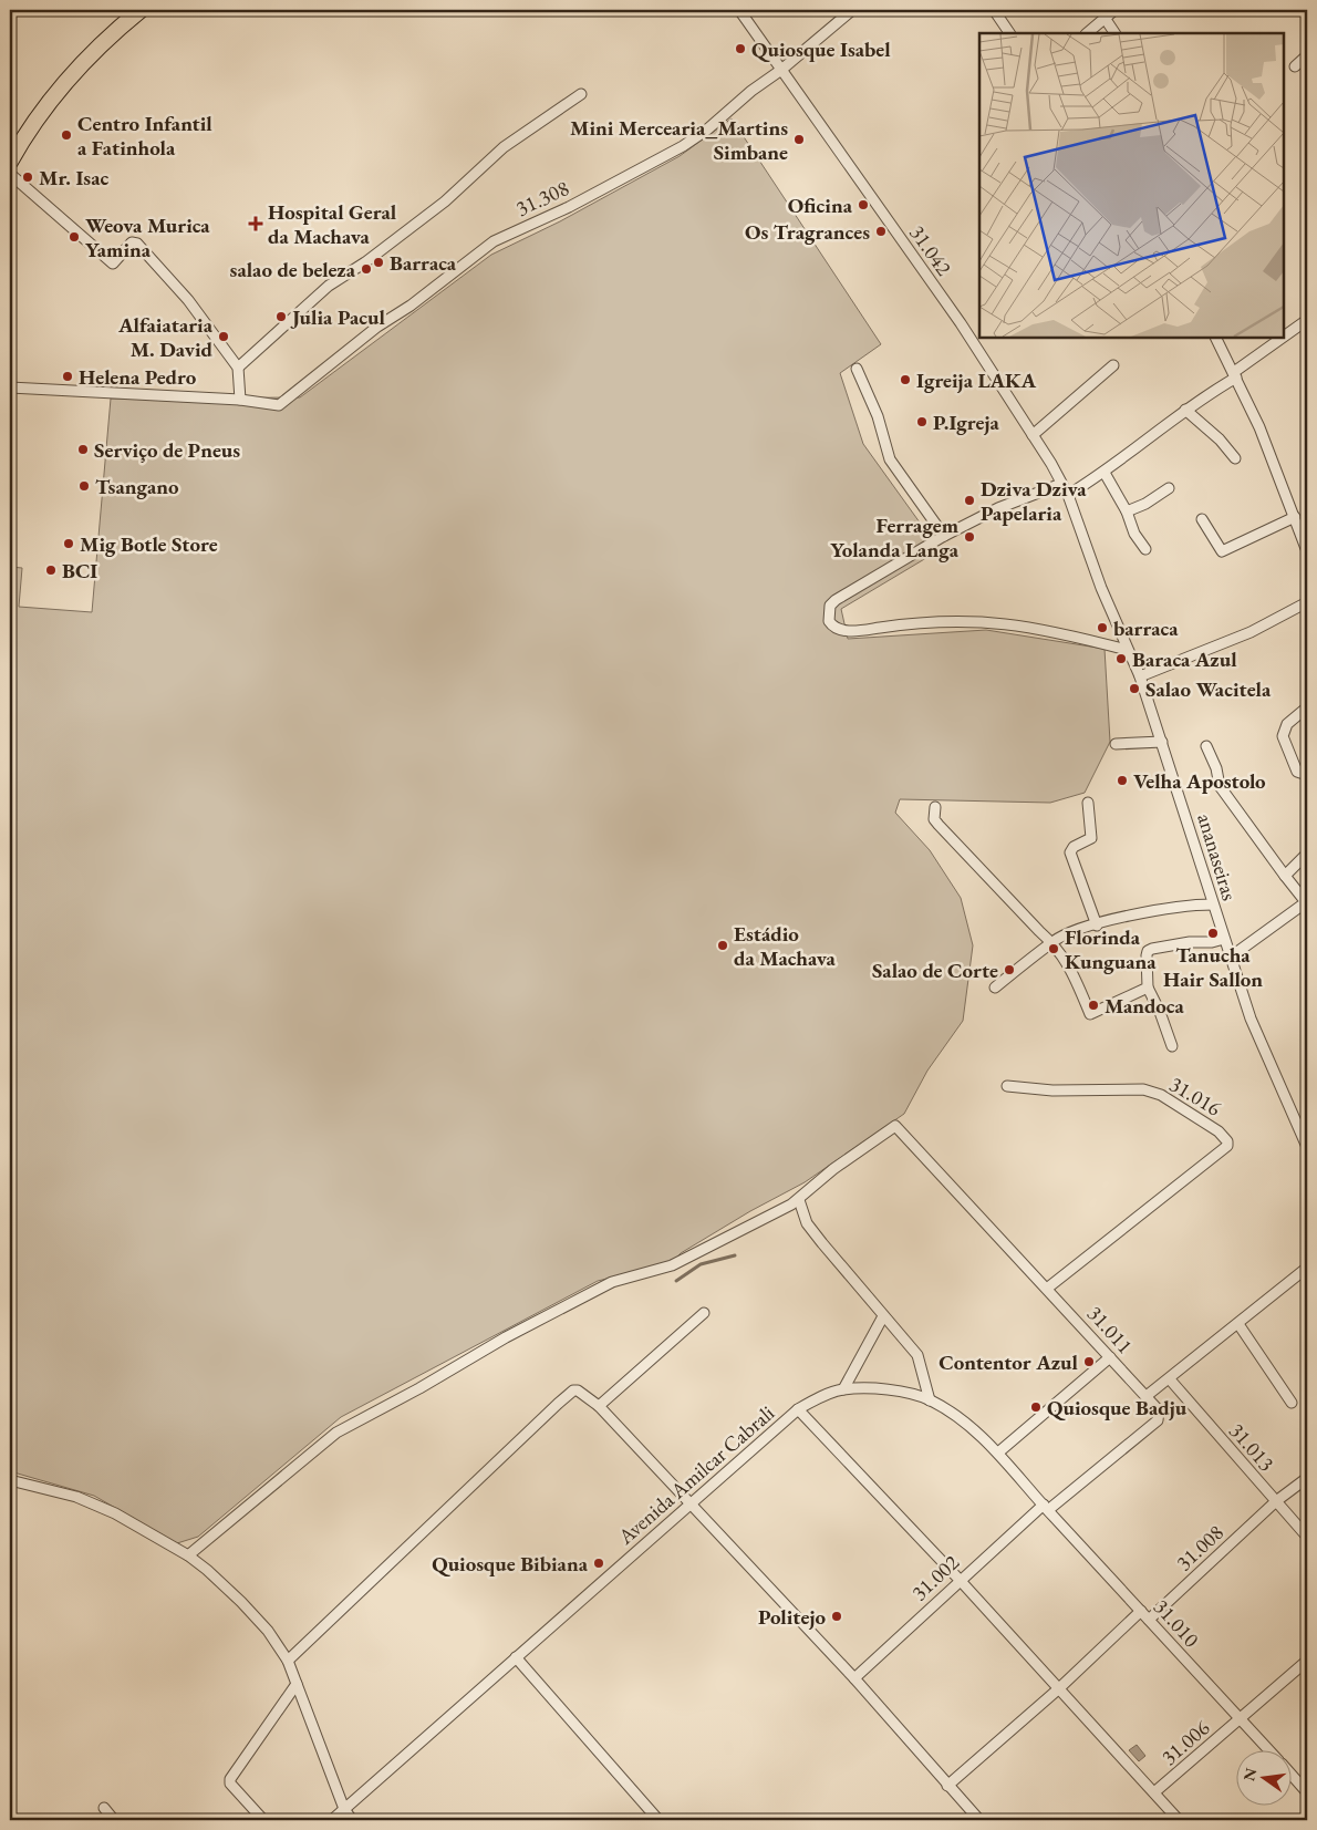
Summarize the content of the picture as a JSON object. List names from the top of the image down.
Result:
{
  "streets": {
    "street": [
      "31.308",
      "31.042",
      "ananaseiras",
      "31.016",
      "31.011",
      "31.013",
      "Avenida Amilcar Cabrali",
      "31.008",
      "31.002",
      "31.010",
      "31.006"
    ]
  },
  "crossings": [
    ["31.308", "31.042"],
    ["31.042", "ananaseiras"],
    ["31.016", "31.011"],
    ["31.011", "31.002"],
    ["31.013", "31.008"],
    ["Avenida Amilcar Cabrali", "31.010"],
    ["31.008", "31.010"],
    ["31.002", "31.010"],
    ["31.010", "31.006"]
  ],
  "places": {
    "other": [
      "Quiosque Isabel",
      "Centro Infantil a Fatinhola",
      "Mini Mercearia_Martins Simbane",
      "Mr. Isac",
      "Oficina",
      "Os Tragrances",
      "Weova Murica Yamina",
      "Barraca",
      "salao de beleza",
      "Julia Pacul",
      "Alfaiataria M. David",
      "Helena Pedro",
      "Igreija LAKA",
      "P.Igreja",
      "Serviço de Pneus",
      "Tsangano",
      "Dziva Dziva Papelaria",
      "Ferragem Yolanda Langa",
      "Mig Botle Store",
      "BCI",
      "barraca",
      "Baraca Azul",
      "Salao Wacitela",
      "Velha Apostolo",
      "Tanucha Hair Sallon",
      "Estádio da Machava",
      "Florinda Kunguana",
      "Salao de Corte",
      "Mandoca",
      "Contentor Azul",
      "Quiosque Badju",
      "Quiosque Bibiana",
      "Politejo"
    ],
    "health": ["Hospital Geral da Machava"]
  },
  "north": "left"
}
